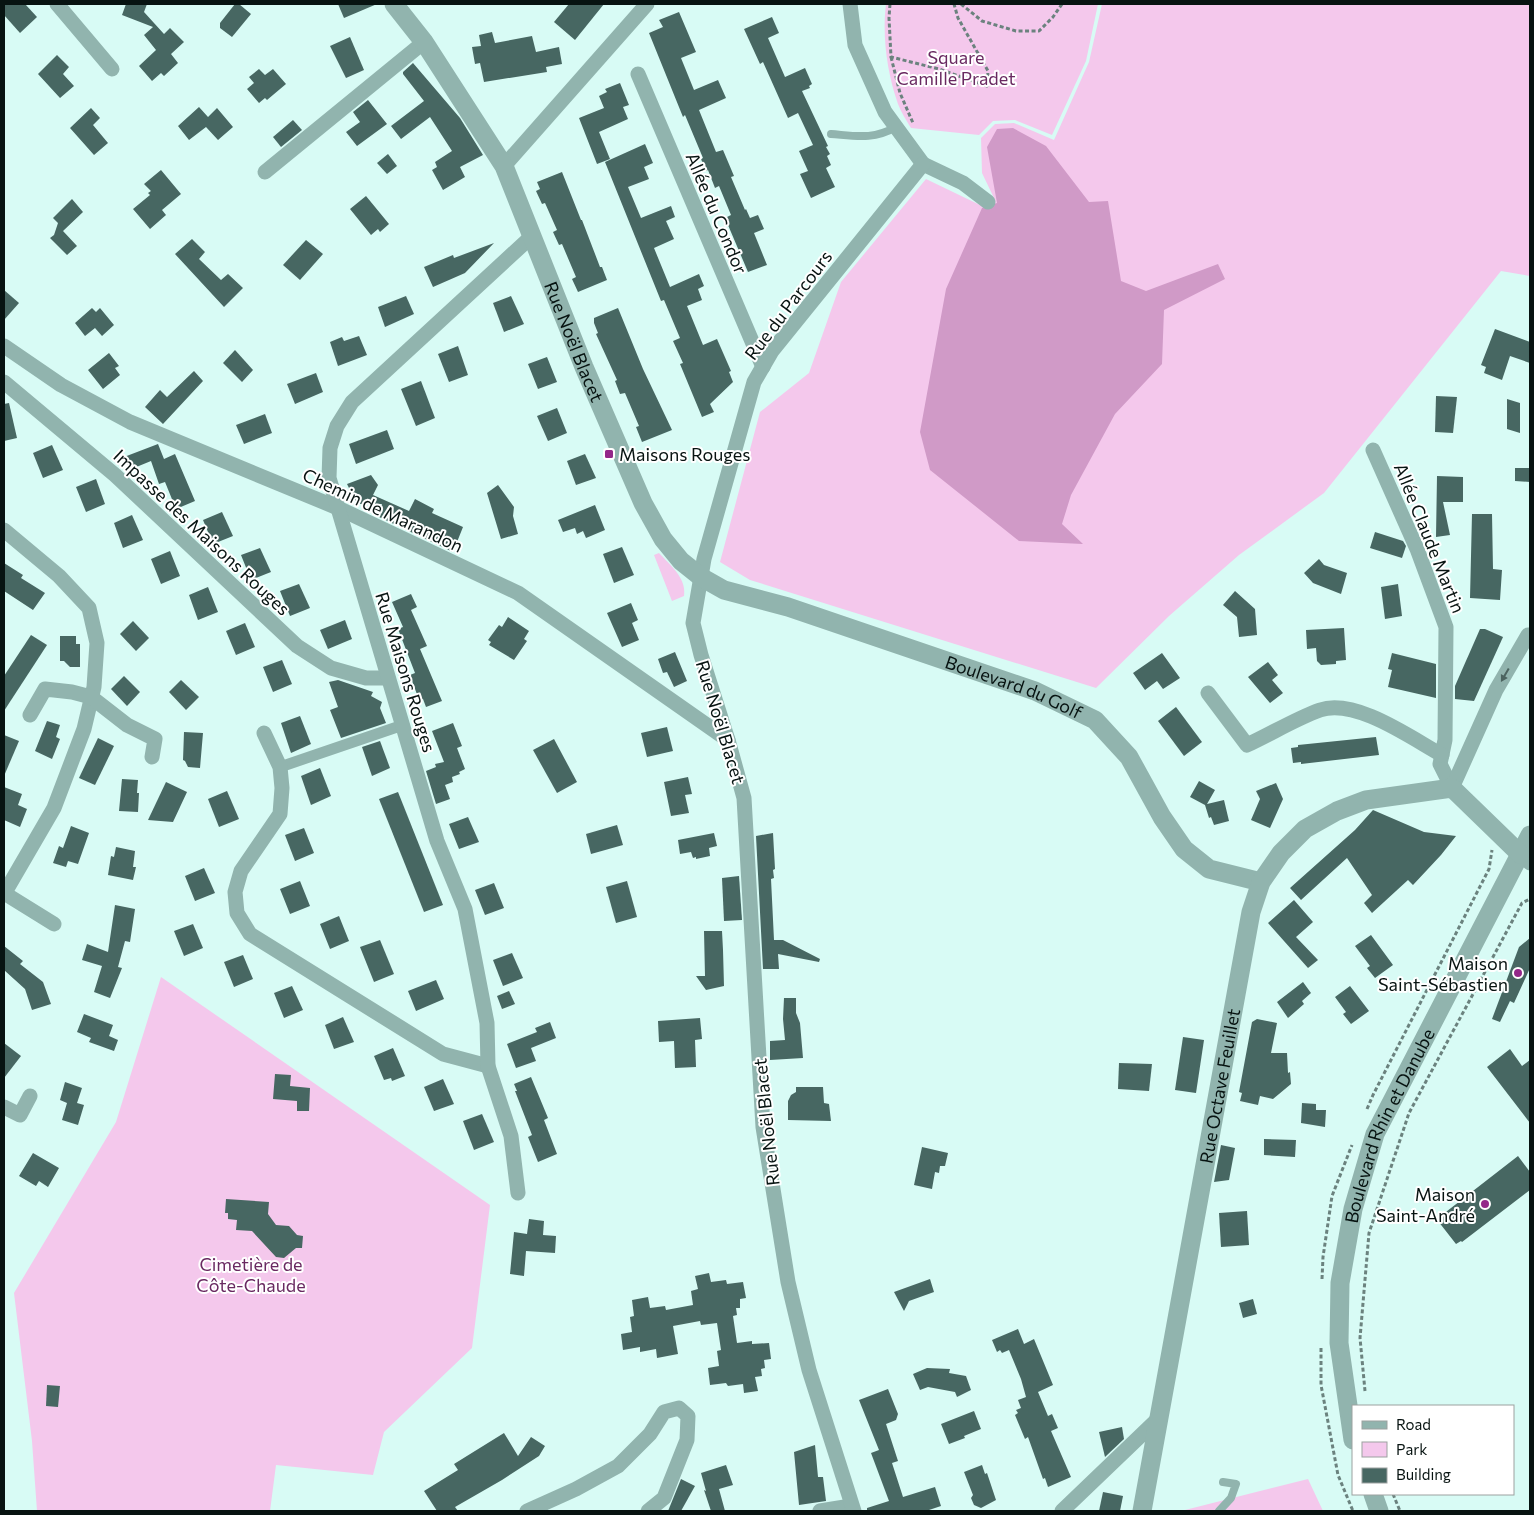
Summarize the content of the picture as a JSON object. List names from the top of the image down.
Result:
{
  "streets": {
    "street": [
      "Allée du Condor",
      "Rue du Parcours",
      "Rue Noël Blacet",
      "Chemin de Marandon",
      "Impasse des Maisons Rouges",
      "Allée Claude Martin",
      "Rue Maisons Rouges",
      "Boulevard du Golf",
      "Rue Octave Feuillet",
      "Boulevard Rhin et Danube"
    ]
  },
  "crossings": [
    ["Allée du Condor", "Rue du Parcours"],
    ["Rue du Parcours", "Rue Noël Blacet"],
    ["Rue du Parcours", "Boulevard du Golf"],
    ["Rue Noël Blacet", "Chemin de Marandon"],
    ["Rue Noël Blacet", "Rue Maisons Rouges"],
    ["Rue Noël Blacet", "Boulevard du Golf"],
    ["Chemin de Marandon", "Rue Maisons Rouges"],
    ["Impasse des Maisons Rouges", "Rue Maisons Rouges"],
    ["Allée Claude Martin", "Rue Octave Feuillet"],
    ["Boulevard du Golf", "Rue Octave Feuillet"]
  ],
  "parks": ["Square Camille Pradet", "Cimetière de Côte-Chaude"],
  "places": {
    "transit": ["Maisons Rouges"],
    "other": ["Maison Saint-Sébastien", "Maison Saint-André"]
  },
  "legend": ["Road", "Park", "Building"]
}
